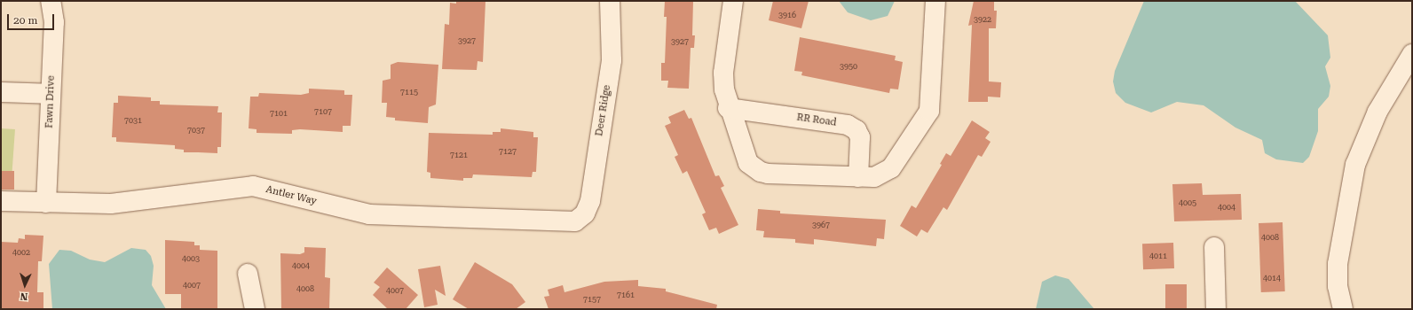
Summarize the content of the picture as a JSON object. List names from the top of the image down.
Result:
{
  "streets": {
    "street": [
      "Fawn Drive",
      "Deer Ridge",
      "RR Road",
      "Antler Way"
    ]
  },
  "crossings": [
    ["Fawn Drive", "Antler Way"],
    ["Deer Ridge", "Antler Way"]
  ],
  "house_numbers": [
    "3916",
    "3922",
    "3927",
    "3927",
    "3950",
    "7115",
    "7107",
    "7101",
    "7031",
    "7037",
    "7127",
    "7121",
    "4005",
    "4004",
    "3967",
    "4008",
    "4002",
    "4011",
    "4003",
    "4004",
    "4014",
    "4007",
    "4008",
    "4007",
    "7161",
    "7157"
  ],
  "scale_bar": "20 m",
  "north": "bottom"
}
